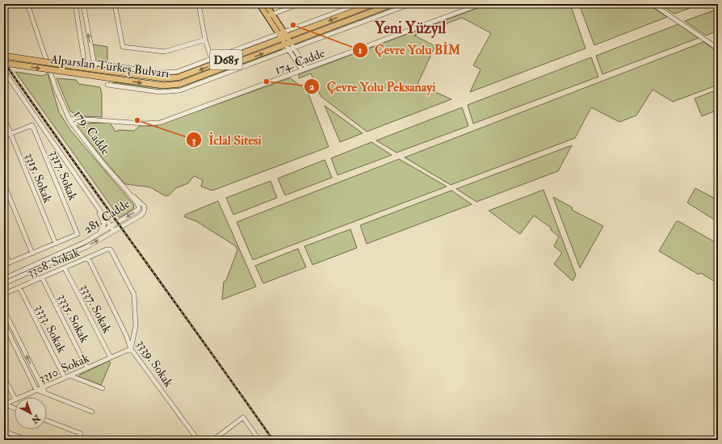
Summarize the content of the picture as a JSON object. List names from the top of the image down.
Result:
{
  "streets": {
    "highway": ["D685", "Alparslan Türkeş Bulvarı"],
    "street": [
      "174. Cadde",
      "179. Cadde",
      "3317. Sokak",
      "3315. Sokak",
      "281. Cadde",
      "3308. Sokak",
      "3337. Sokak",
      "3335. Sokak",
      "3333. Sokak",
      "3339. Sokak",
      "3310. Sokak"
    ]
  },
  "crossings": [
    ["174. Cadde", "179. Cadde"],
    ["179. Cadde", "281. Cadde"],
    ["3317. Sokak", "3315. Sokak"],
    ["3308. Sokak", "3337. Sokak"],
    ["3308. Sokak", "3335. Sokak"],
    ["3308. Sokak", "3333. Sokak"],
    ["3308. Sokak", "3339. Sokak"],
    ["3308. Sokak", "3310. Sokak"],
    ["3337. Sokak", "3310. Sokak"],
    ["3335. Sokak", "3310. Sokak"],
    ["3333. Sokak", "3310. Sokak"],
    ["3339. Sokak", "3310. Sokak"]
  ],
  "districts": ["Yeni Yüzyıl"],
  "places": ["Çevre Yolu BİM", "Çevre Yolu Peksanayi", "İclal Sitesi"],
  "north": "bottom right"
}
